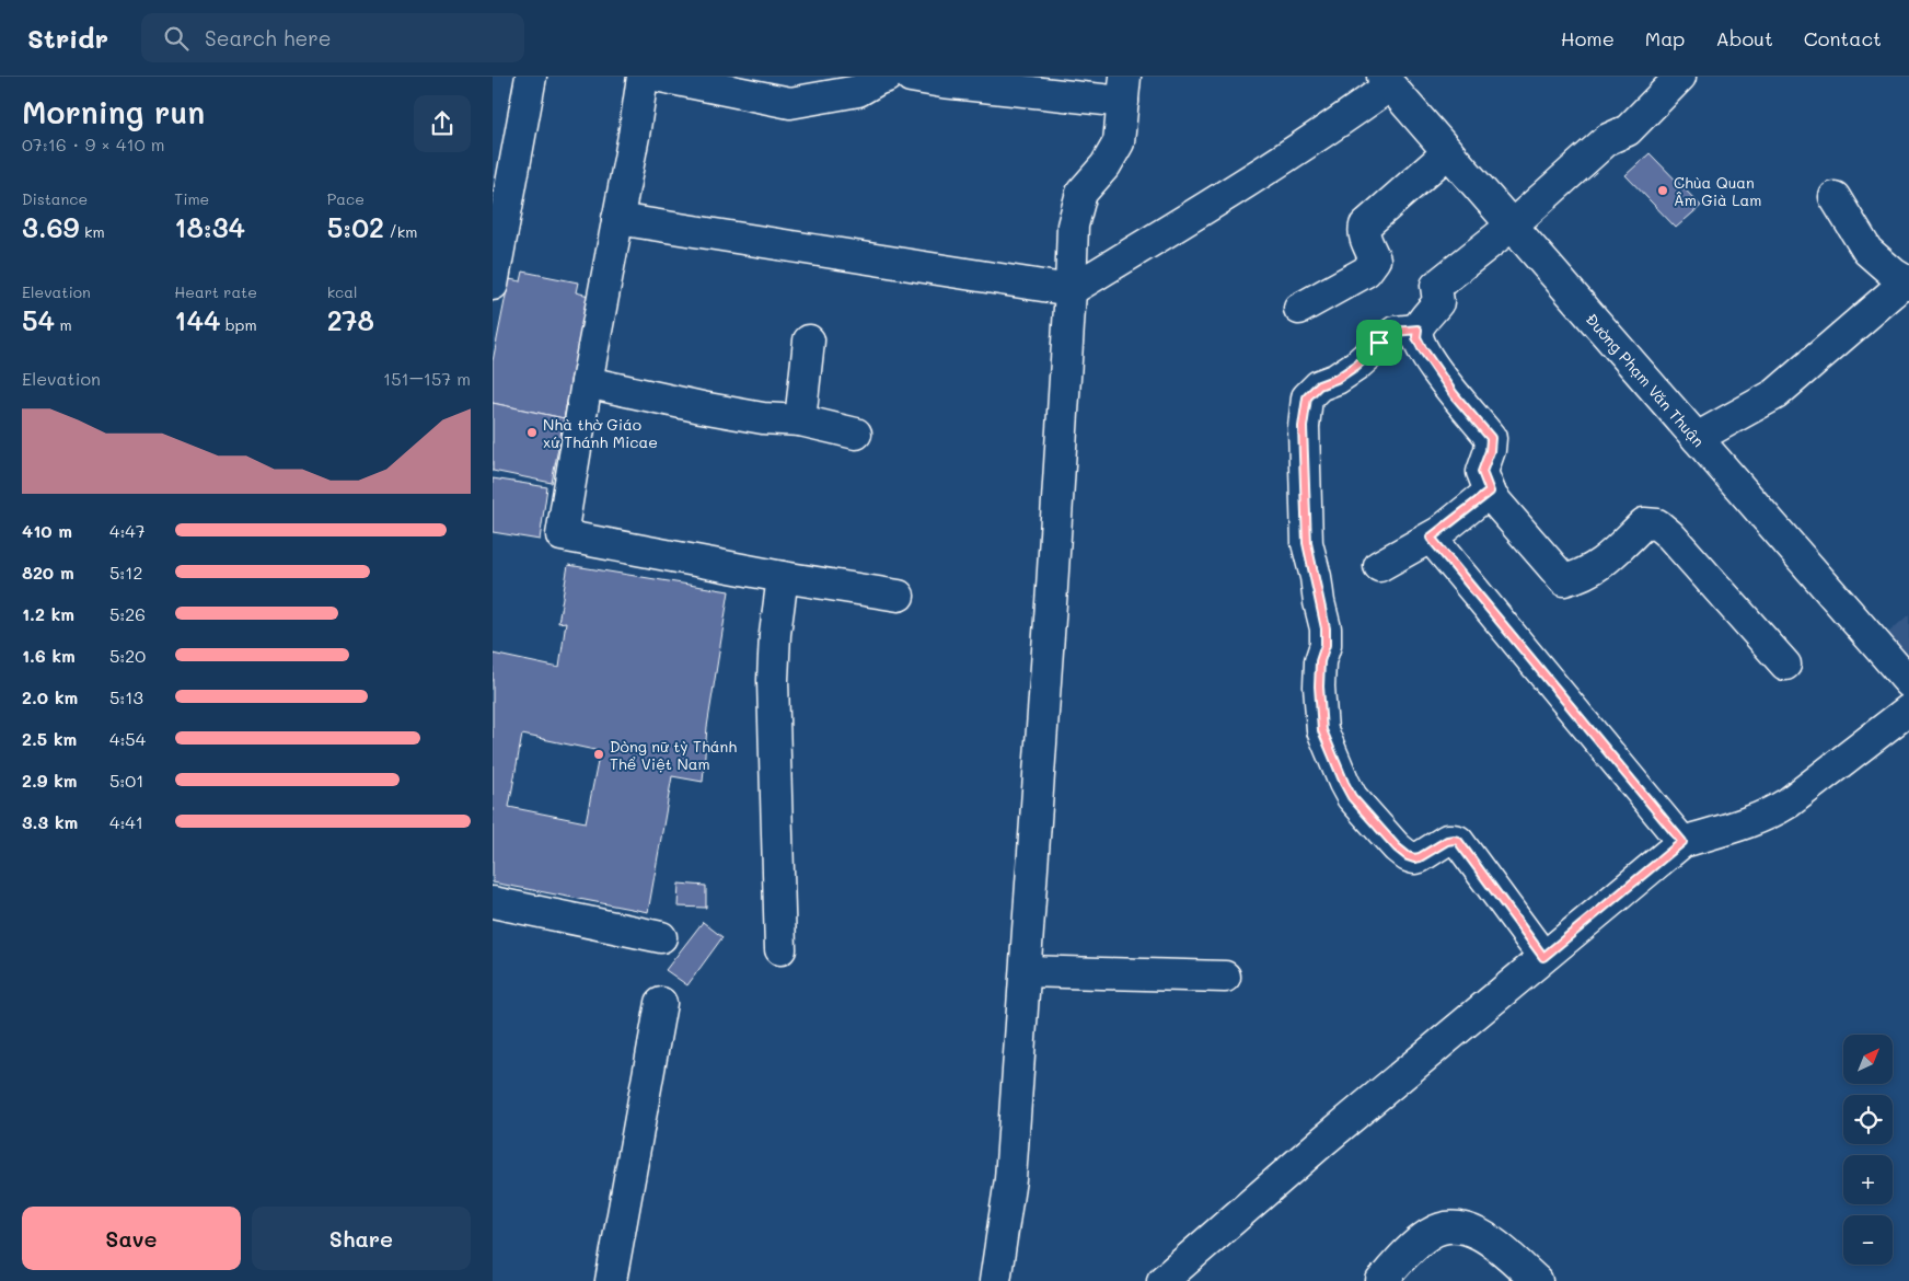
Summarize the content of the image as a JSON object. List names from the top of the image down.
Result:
{
  "streets": {
    "street": ["Đường Phạm Văn Thuận"]
  },
  "places": ["Chùa Quan Âm Già Lam", "Nhà thờ Giáo xứ Thánh Micae", "Dòng nữ tỳ Thánh Thể Việt Nam"],
  "north": "top right",
  "page": {
    "header": "Stridr",
    "search": "Search here",
    "nav": [
      "Home",
      "Map",
      "About",
      "Contact"
    ],
    "heading": ["Morning run", "07:16 · 9 × 410 m"],
    "stats": [
      ["Distance", "3.69 km"],
      ["Time", "18:34"],
      ["Pace", "5:02 /km"],
      ["Elevation", "54 m"],
      ["Heart rate", "144 bpm"],
      ["kcal", "278"]
    ],
    "chart": ["Elevation", "151–157 m"],
    "list": [
      {
        "name": "410 m",
        "note": "4:47"
      },
      {
        "name": "820 m",
        "note": "5:12"
      },
      {
        "name": "1.2 km",
        "note": "5:26"
      },
      {
        "name": "1.6 km",
        "note": "5:20"
      },
      {
        "name": "2.0 km",
        "note": "5:13"
      },
      {
        "name": "2.5 km",
        "note": "4:54"
      },
      {
        "name": "2.9 km",
        "note": "5:01"
      },
      {
        "name": "3.3 km",
        "note": "4:41"
      }
    ],
    "map_buttons": ["+", "−"],
    "buttons": ["Save", "Share"]
  }
}
